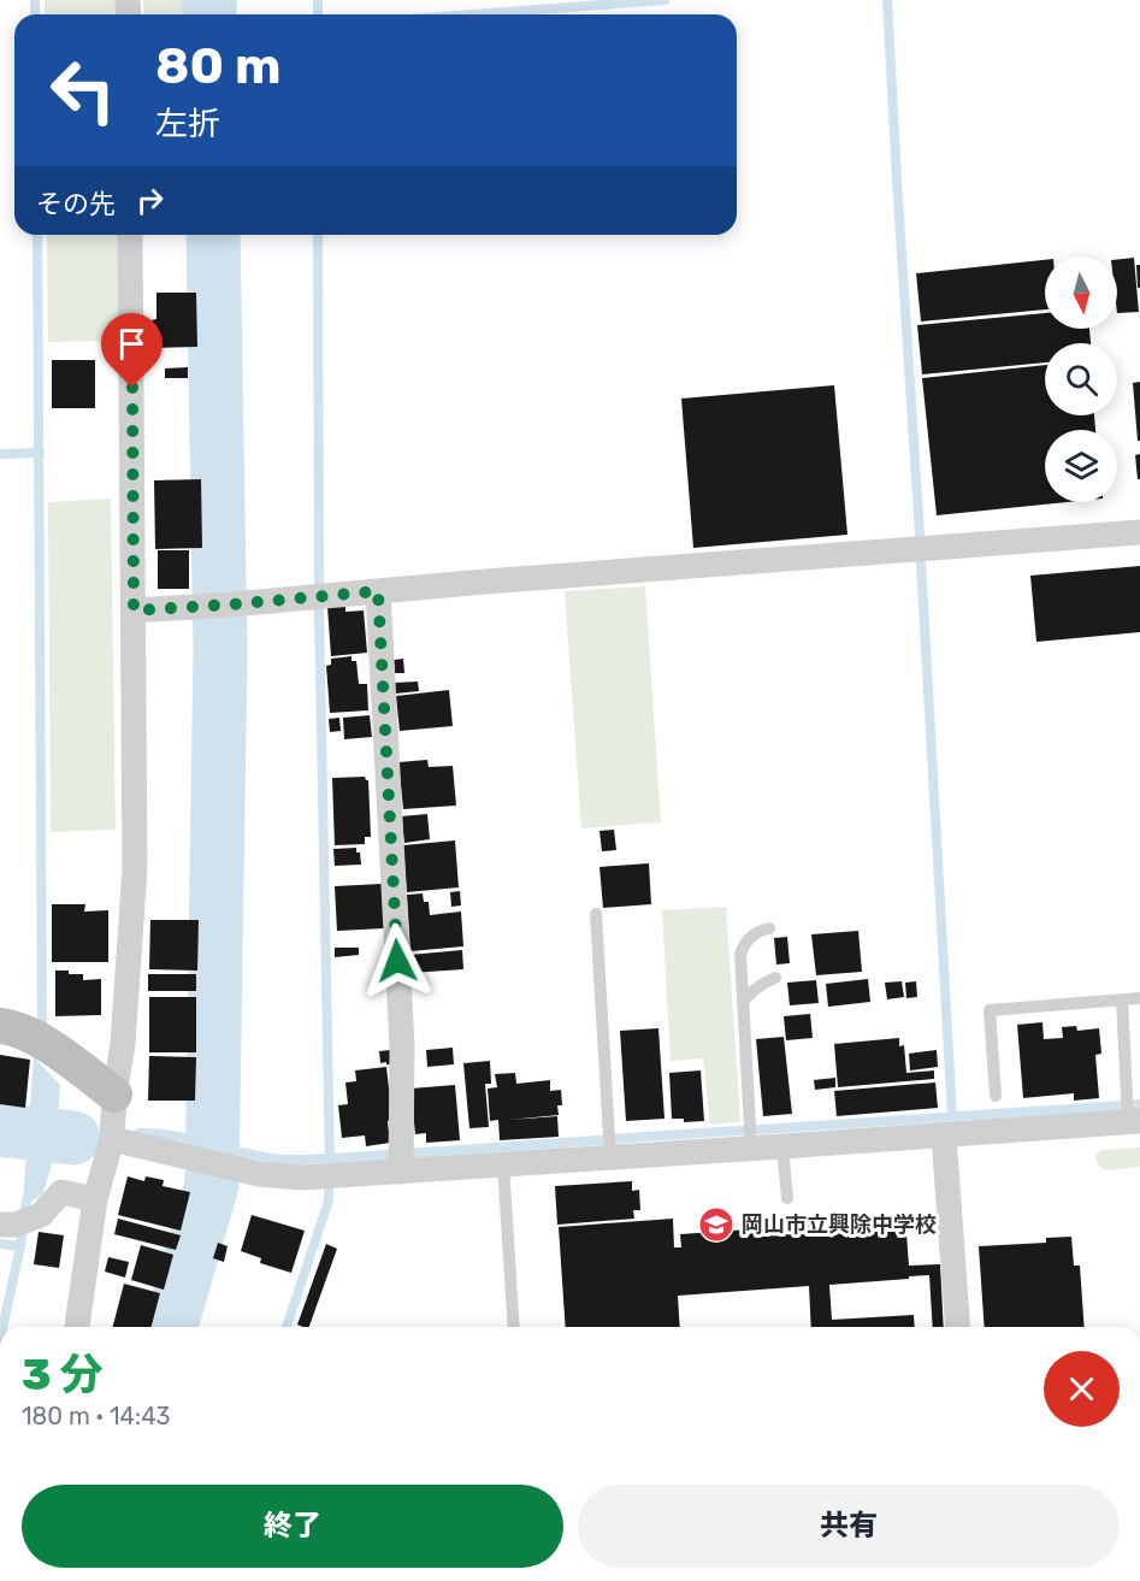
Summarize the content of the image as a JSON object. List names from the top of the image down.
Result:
{
  "places": {
    "school or university": ["岡山市立興除中学校"]
  },
  "north": "bottom",
  "page": {
    "turn": ["80 m", "左折"],
    "then": "その先",
    "heading": ["3 分", "180 m · 14:43"],
    "buttons": ["終了", "共有"]
  }
}
